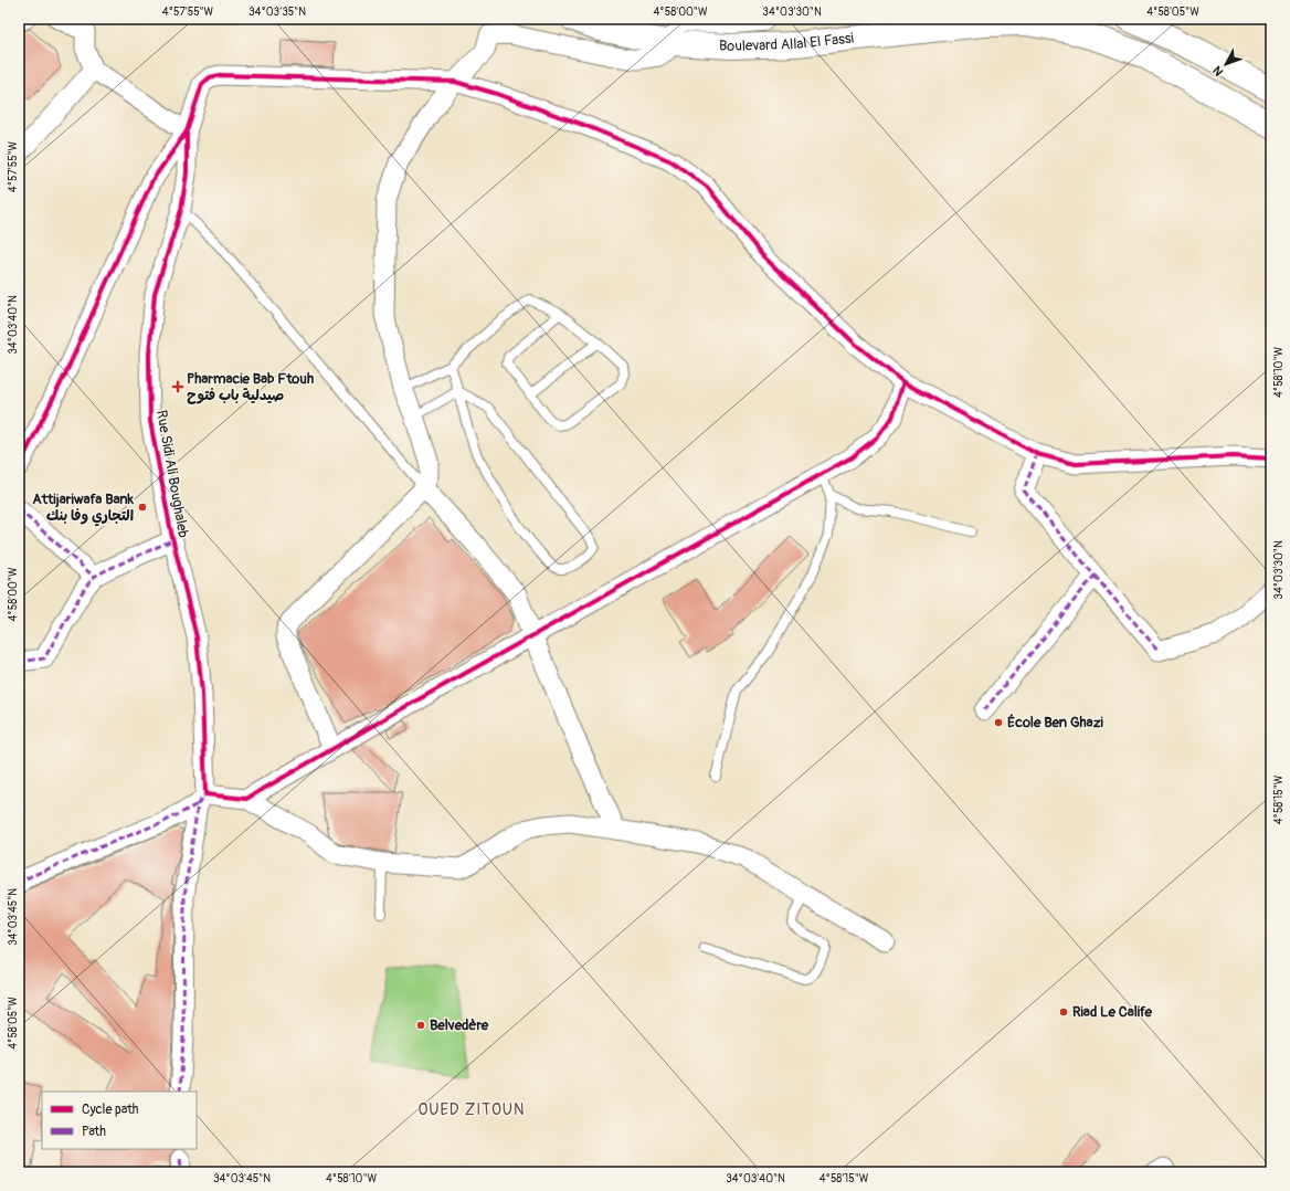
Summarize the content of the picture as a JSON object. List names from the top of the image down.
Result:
{
  "streets": {
    "main road": ["Boulevard Allal El Fassi"],
    "street": ["Rue Sidi Ali Boughaleb"]
  },
  "districts": ["OUED ZITOUN"],
  "places": {
    "health": ["Pharmacie Bab Ftouh صيدلية باب فتوح"],
    "other": [
      "Attijariwafa Bank التجاري وفا بنك",
      "École Ben Ghazi",
      "Riad Le Calife",
      "Belvedère"
    ]
  },
  "legend": ["Cycle path", "Path"],
  "north": "bottom left",
  "coordinates": [
    "4°57'55\"W",
    "34°03'35\"N",
    "4°58'00\"W",
    "34°03'30\"N",
    "4°58'05\"W",
    "34°03'40\"N",
    "4°58'10\"W",
    "4°58'15\"W",
    "34°03'45\"N"
  ]
}
